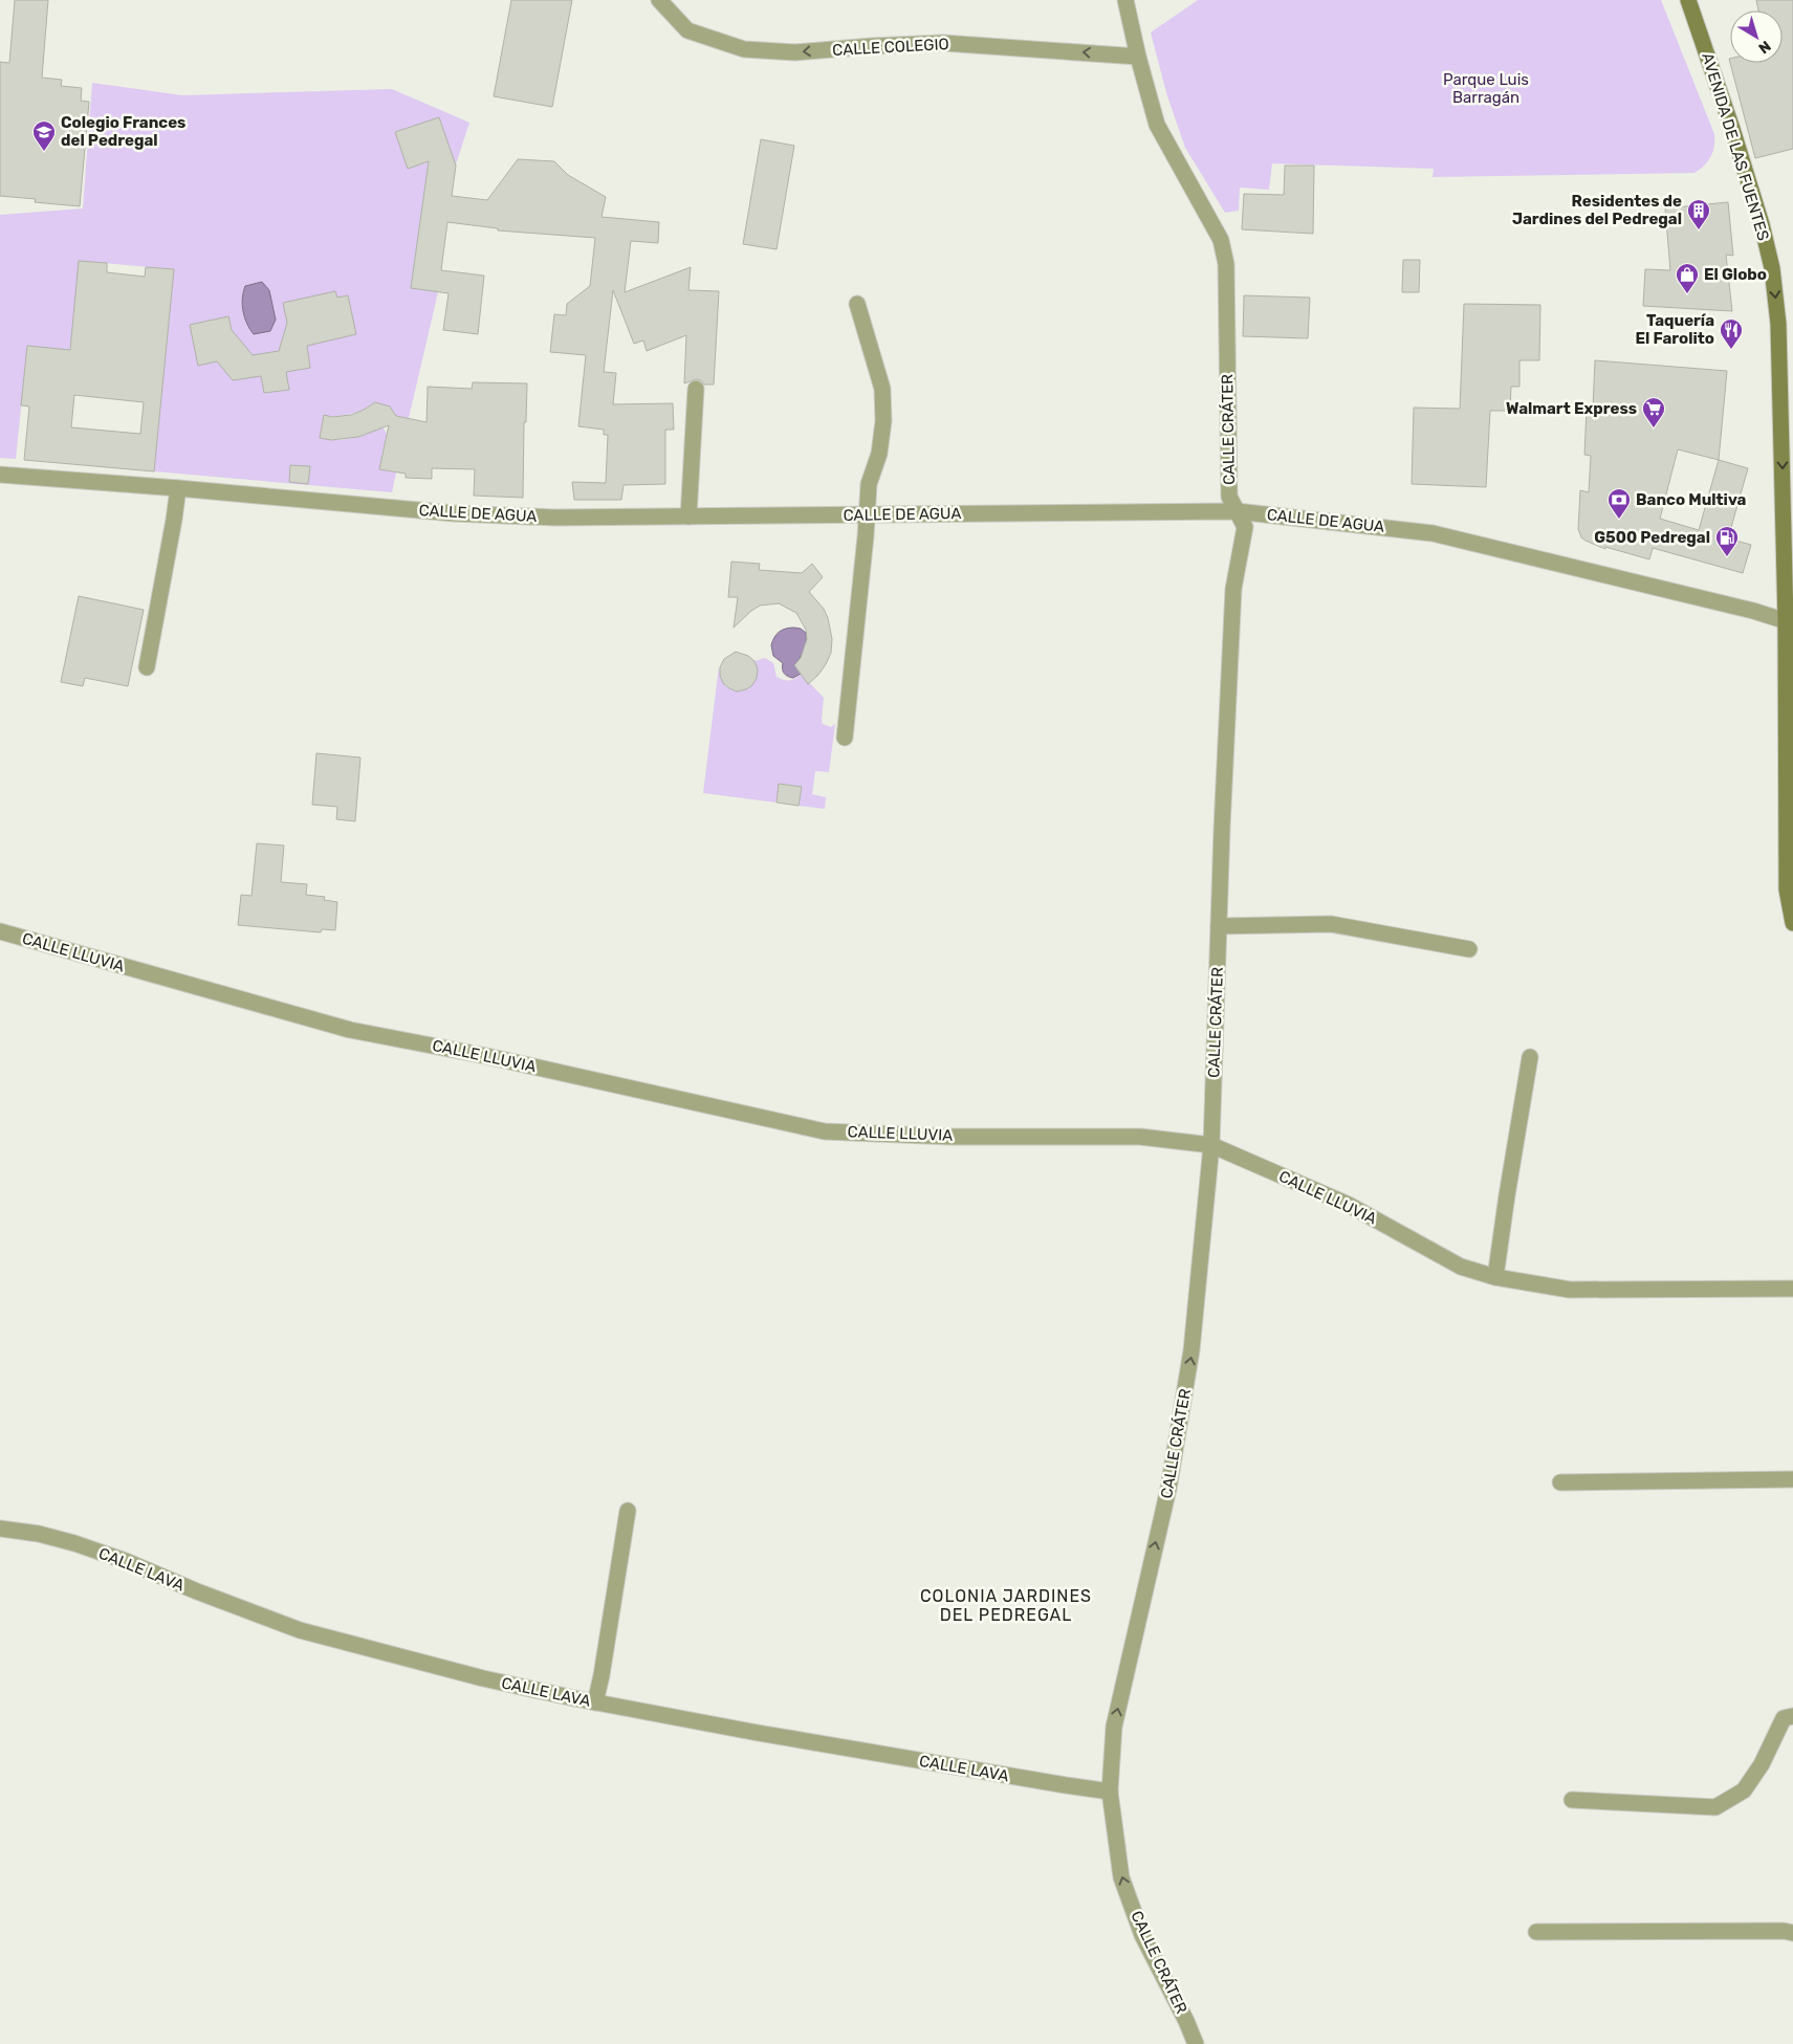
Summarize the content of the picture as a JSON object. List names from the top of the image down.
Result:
{
  "streets": {
    "street": [
      "CALLE COLEGIO",
      "AVENIDA DE LAS FUENTES",
      "CALLE CRÁTER",
      "CALLE DE AGUA",
      "CALLE LLUVIA",
      "CALLE LAVA"
    ]
  },
  "crossings": [
    ["CALLE COLEGIO", "CALLE CRÁTER"],
    ["AVENIDA DE LAS FUENTES", "CALLE DE AGUA"],
    ["CALLE CRÁTER", "CALLE DE AGUA"],
    ["CALLE CRÁTER", "CALLE LLUVIA"],
    ["CALLE CRÁTER", "CALLE LAVA"]
  ],
  "one_way": ["CALLE COLEGIO", "AVENIDA DE LAS FUENTES", "CALLE CRÁTER"],
  "districts": ["COLONIA JARDINES DEL PEDREGAL"],
  "parks": ["Parque Luis Barragán"],
  "places": {
    "school or university": ["Colegio Frances del Pedregal"],
    "building": ["Residentes de Jardines del Pedregal"],
    "shop": ["El Globo"],
    "restaurant": ["Taquería El Farolito"],
    "supermarket": ["Walmart Express"],
    "bank": ["Banco Multiva"],
    "fuel station": ["G500 Pedregal"]
  },
  "north": "bottom right"
}
